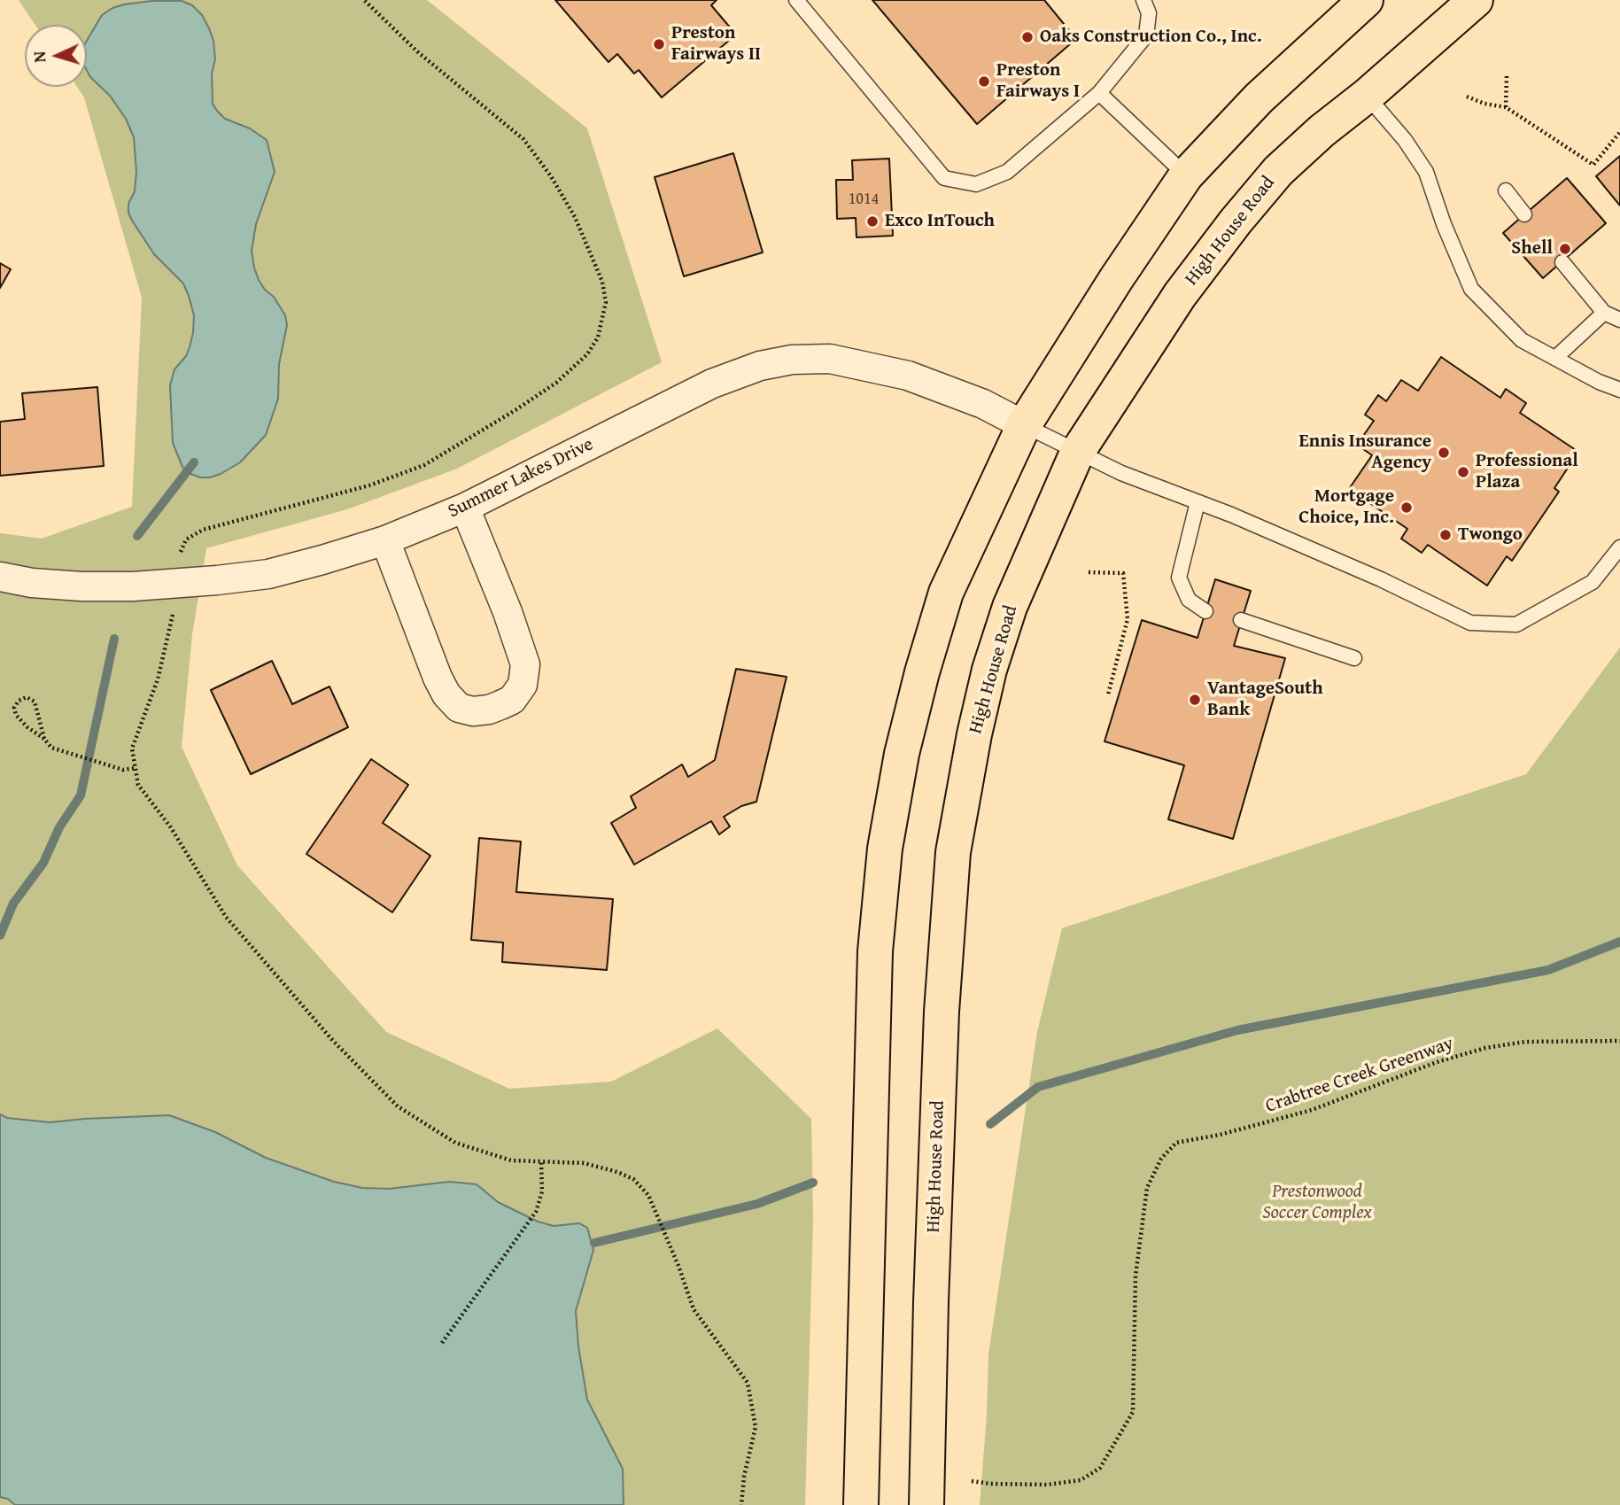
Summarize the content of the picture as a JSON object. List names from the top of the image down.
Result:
{
  "streets": {
    "main road": ["High House Road"],
    "street": ["Summer Lakes Drive"],
    "path": ["Crabtree Creek Greenway"]
  },
  "parks": ["Prestonwood Soccer Complex"],
  "places": [
    "Oaks Construction Co., Inc.",
    "Preston Fairways II",
    "Preston Fairways I",
    "Exco InTouch",
    "Shell",
    "Ennis Insurance Agency",
    "Professional Plaza",
    "Mortgage Choice, Inc.",
    "Twongo",
    "VantageSouth Bank"
  ],
  "house_numbers": ["1014"],
  "north": "left"
}
